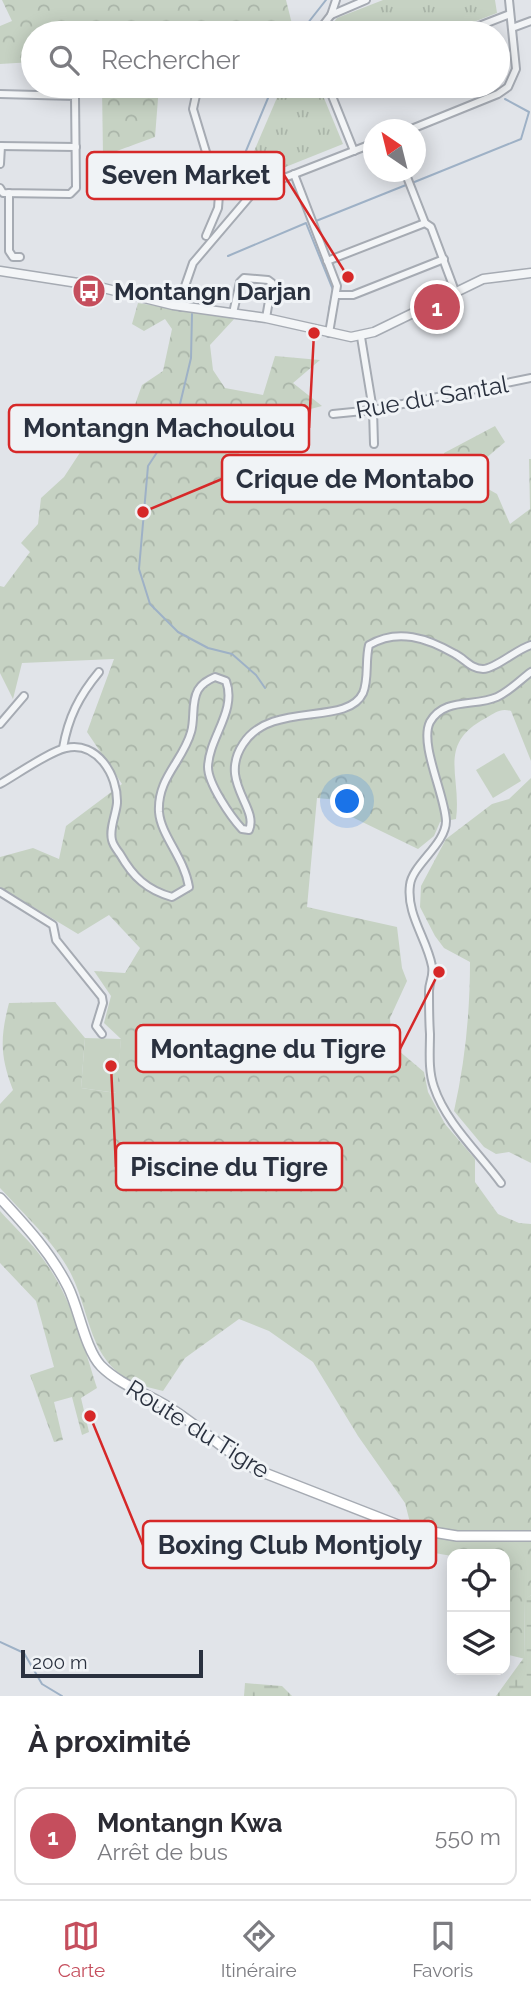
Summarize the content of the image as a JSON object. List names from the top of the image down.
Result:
{
  "streets": {
    "main road": ["Route du Tigre"],
    "street": ["Rue du Santal"]
  },
  "places": {
    "other": [
      "Seven Market",
      "Montangn Machoulou",
      "Crique de Montabo",
      "Montagne du Tigre",
      "Piscine du Tigre",
      "Boxing Club Montjoly"
    ],
    "bus stop": ["Montangn Darjan"]
  },
  "scale_bar": "200 m",
  "north": "top left",
  "page": {
    "search": "Rechercher",
    "pins": "1",
    "scale": "200 m",
    "heading": "À proximité",
    "list": [
      {
        "mark": "1",
        "name": "Montangn Kwa",
        "note": "Arrêt de bus",
        "value": "550 m"
      }
    ],
    "nav": ["Carte", "Itinéraire", "Favoris"]
  }
}
